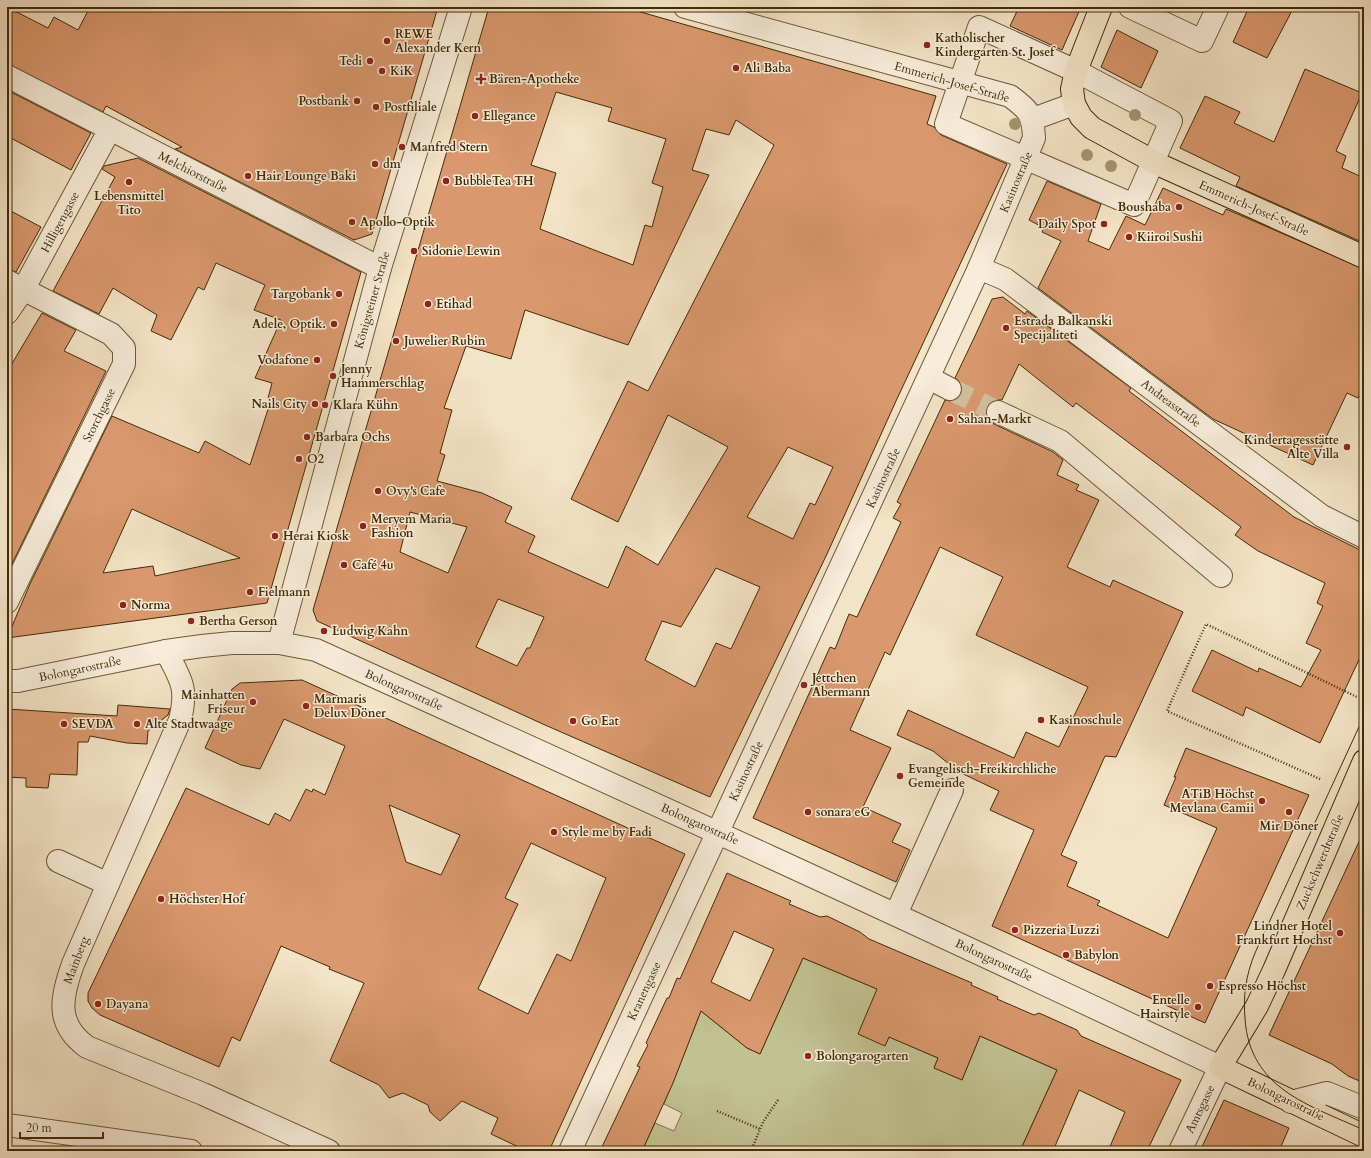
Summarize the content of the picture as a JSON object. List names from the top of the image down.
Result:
{
  "streets": {
    "main road": ["Emmerich-Josef-Straße", "Bolongarostraße", "Zuckschwerdtstraße"],
    "street": [
      "Melchiorstraße",
      "Kasinostraße",
      "Hilligengasse",
      "Königsteiner Straße",
      "Andreasstraße",
      "Storchgasse",
      "Mainberg",
      "Kranengasse",
      "Amtsgasse"
    ]
  },
  "crossings": [
    ["Emmerich-Josef-Straße", "Kasinostraße"],
    ["Melchiorstraße", "Hilligengasse"],
    ["Melchiorstraße", "Königsteiner Straße"],
    ["Kasinostraße", "Andreasstraße"],
    ["Kasinostraße", "Bolongarostraße"],
    ["Kasinostraße", "Kranengasse"],
    ["Hilligengasse", "Storchgasse"],
    ["Königsteiner Straße", "Bolongarostraße"],
    ["Bolongarostraße", "Zuckschwerdtstraße"],
    ["Bolongarostraße", "Mainberg"],
    ["Bolongarostraße", "Kranengasse"],
    ["Bolongarostraße", "Amtsgasse"],
    ["Zuckschwerdtstraße", "Amtsgasse"]
  ],
  "places": {
    "other": [
      "REWE Alexander Kern",
      "Katholischer Kindergarten St. Josef",
      "Tedi",
      "Ali Baba",
      "KiK",
      "Postbank",
      "Postfiliale",
      "Ellegance",
      "Manfred Stern",
      "dm",
      "Hair Lounge Baki",
      "BubbleTea TH",
      "Lebensmittel Tito",
      "Boushaba",
      "Apollo-Optik",
      "Daily Spot",
      "Kiiroi Sushi",
      "Sidonie Lewin",
      "Targobank",
      "Etihad",
      "Adele, Optik.",
      "Estrada Balkanski Specijaliteti",
      "Juwelier Rubin",
      "Vodafone",
      "Jenny Hammerschlag",
      "Nails City",
      "Klara Kühn",
      "Sahan-Markt",
      "Barbara Ochs",
      "Kindertagesstätte Alte Villa",
      "O2",
      "Ovy's Cafe",
      "Meryem Maria Fashion",
      "Herai Kiosk",
      "Café 4u",
      "Fielmann",
      "Norma",
      "Bertha Gerson",
      "Ludwig Kahn",
      "Jettchen Abermann",
      "Mainhatten Friseur",
      "Marmaris Delux Döner",
      "Kasinoschule",
      "Go Eat",
      "SEVDA",
      "Alte Stadtwaage",
      "Evangelisch-Freikirchliche Gemeinde",
      "ATiB Höchst Mevlana Camii",
      "sonara eG",
      "Mir Döner",
      "Style me by Fadi",
      "Höchster Hof",
      "Pizzeria Luzzi",
      "Lindner Hotel Frankfurt Hochst",
      "Babylon",
      "Espresso Höchst",
      "Dayana",
      "Entelle Hairstyle",
      "Bolongarogarten"
    ],
    "health": ["Bären-Apotheke"]
  },
  "scale_bar": "20 m"
}
